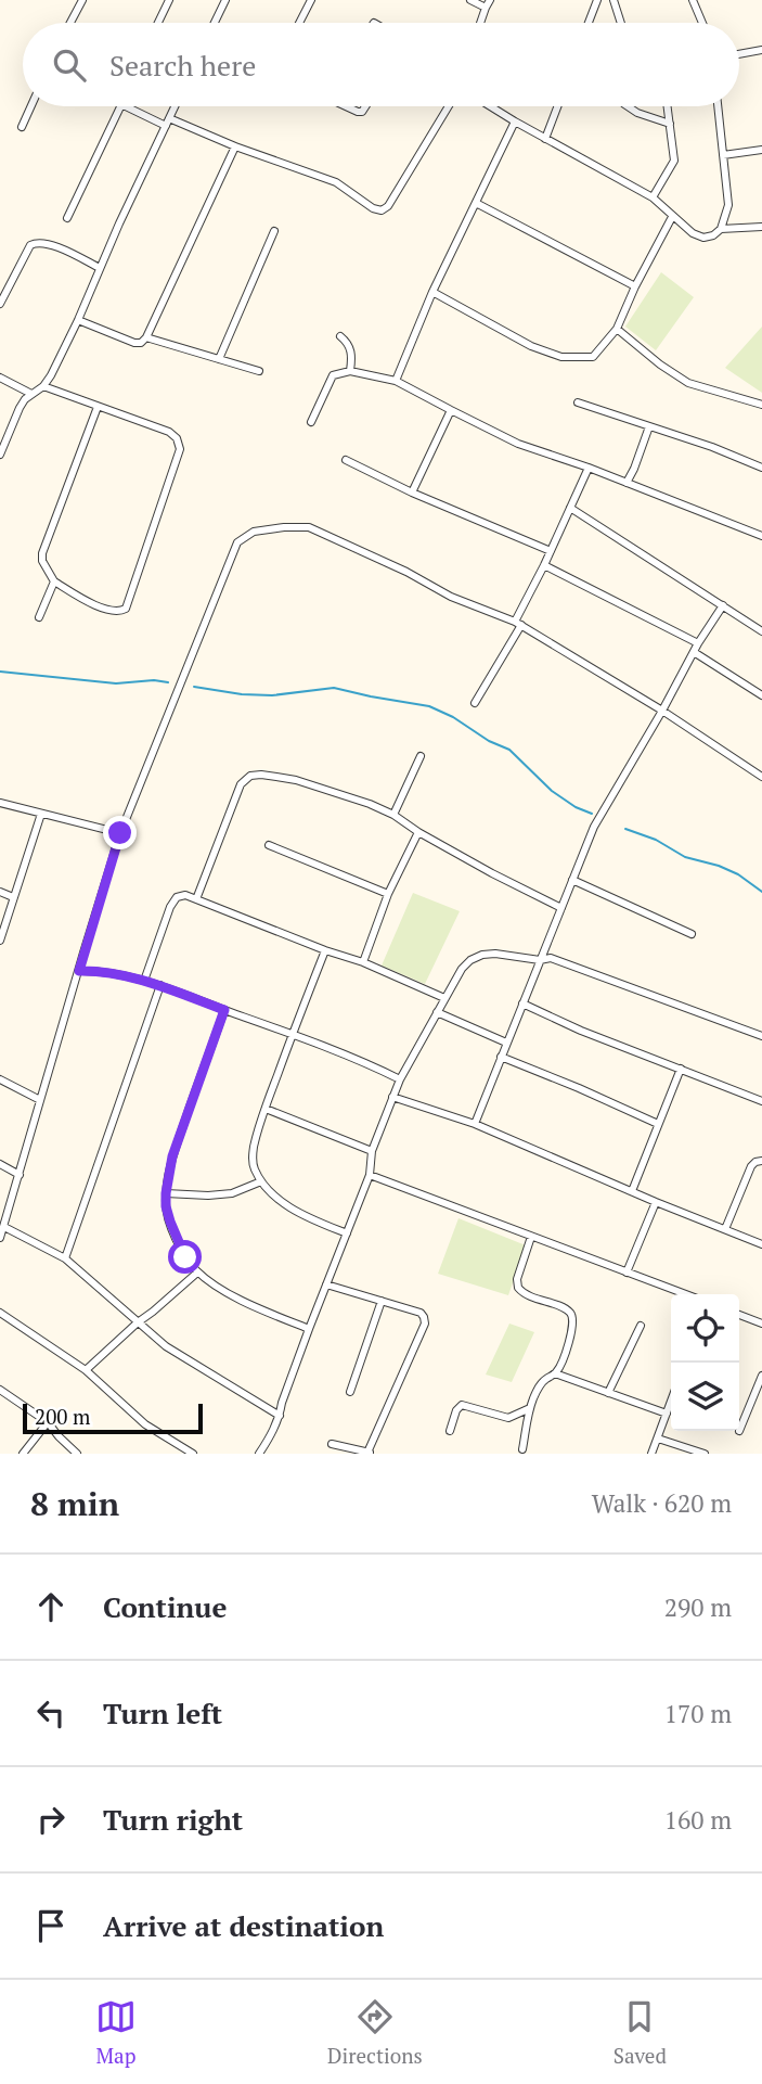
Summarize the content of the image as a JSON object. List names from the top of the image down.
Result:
{
  "scale_bar": "200 m",
  "page": {
    "search": "Search here",
    "scale": "200 m",
    "heading": ["8 min", "Walk · 620 m"],
    "list": [
      ["Continue", "290 m"],
      ["Turn left", "170 m"],
      ["Turn right", "160 m"],
      "Arrive at destination"
    ],
    "nav": ["Map", "Directions", "Saved"]
  }
}
